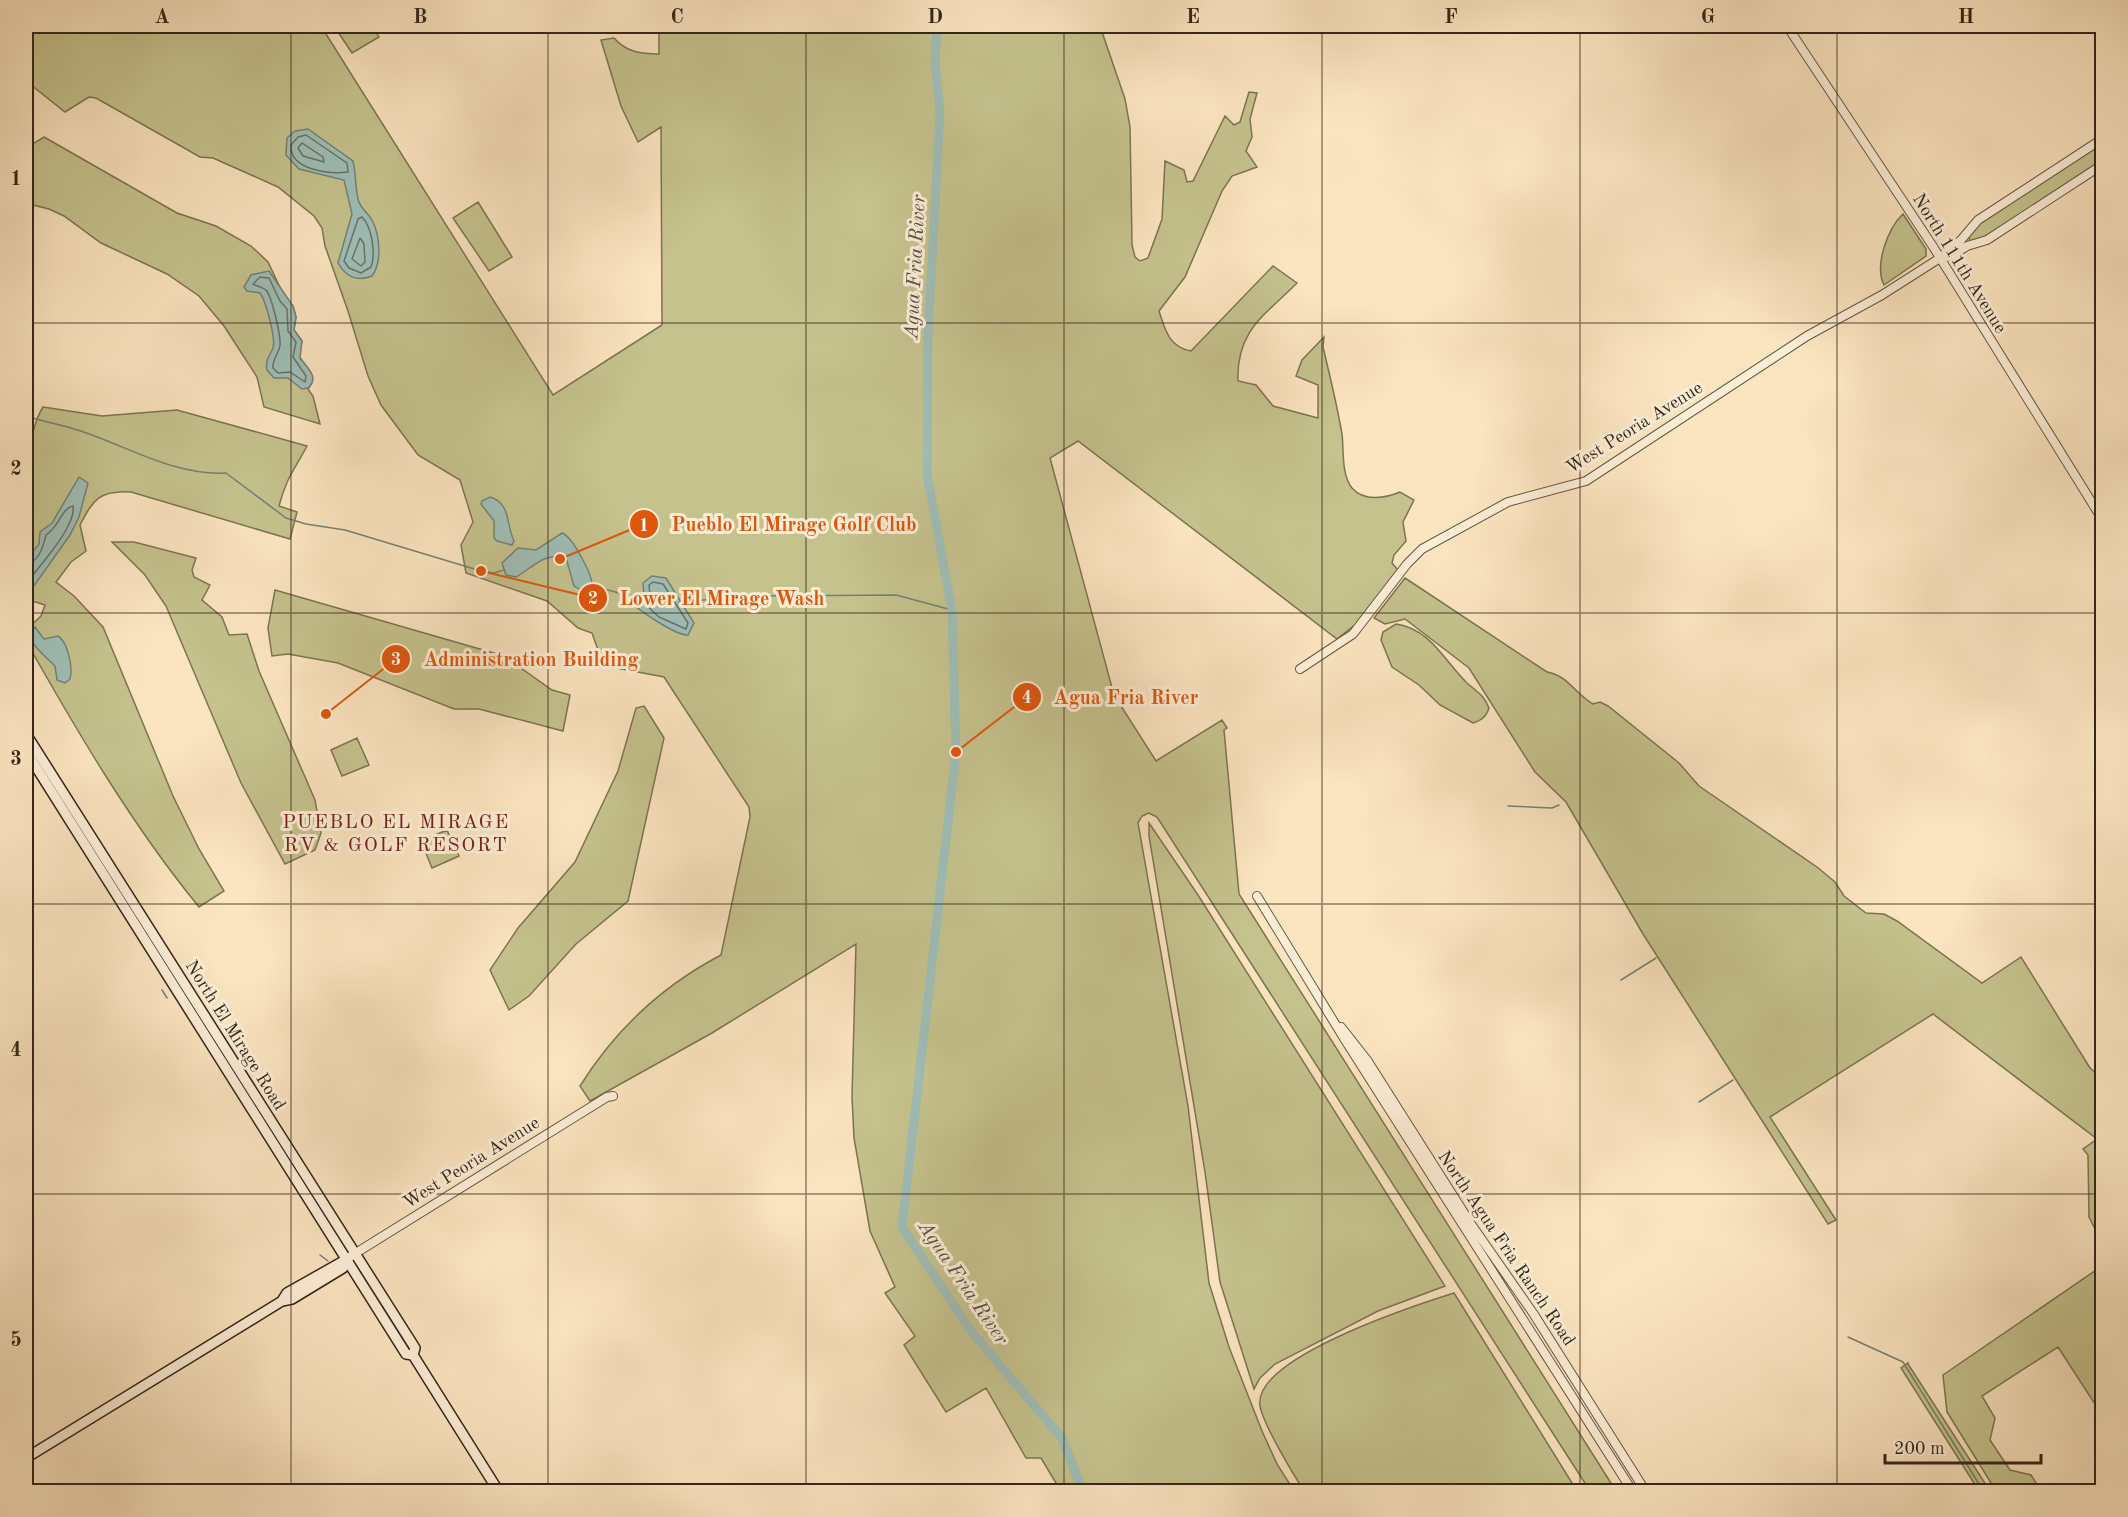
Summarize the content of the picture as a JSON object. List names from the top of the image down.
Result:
{
  "streets": {
    "main road": ["West Peoria Avenue", "North El Mirage Road"],
    "street": ["North 111th Avenue", "North Agua Fria Ranch Road"]
  },
  "crossings": [
    ["North 111th Avenue", "West Peoria Avenue"],
    ["West Peoria Avenue", "North El Mirage Road"]
  ],
  "districts": ["PUEBLO EL MIRAGE RV & GOLF RESORT"],
  "water": ["Agua Fria River"],
  "places": [
    "Pueblo El Mirage Golf Club",
    "Lower El Mirage Wash",
    "Administration Building",
    "Agua Fria River"
  ],
  "scale_bar": "200 m",
  "grid": {
    "columns": [
      "A",
      "B",
      "C",
      "D",
      "E",
      "F",
      "G",
      "H"
    ],
    "rows": [
      "1",
      "2",
      "3",
      "4",
      "5"
    ]
  }
}
